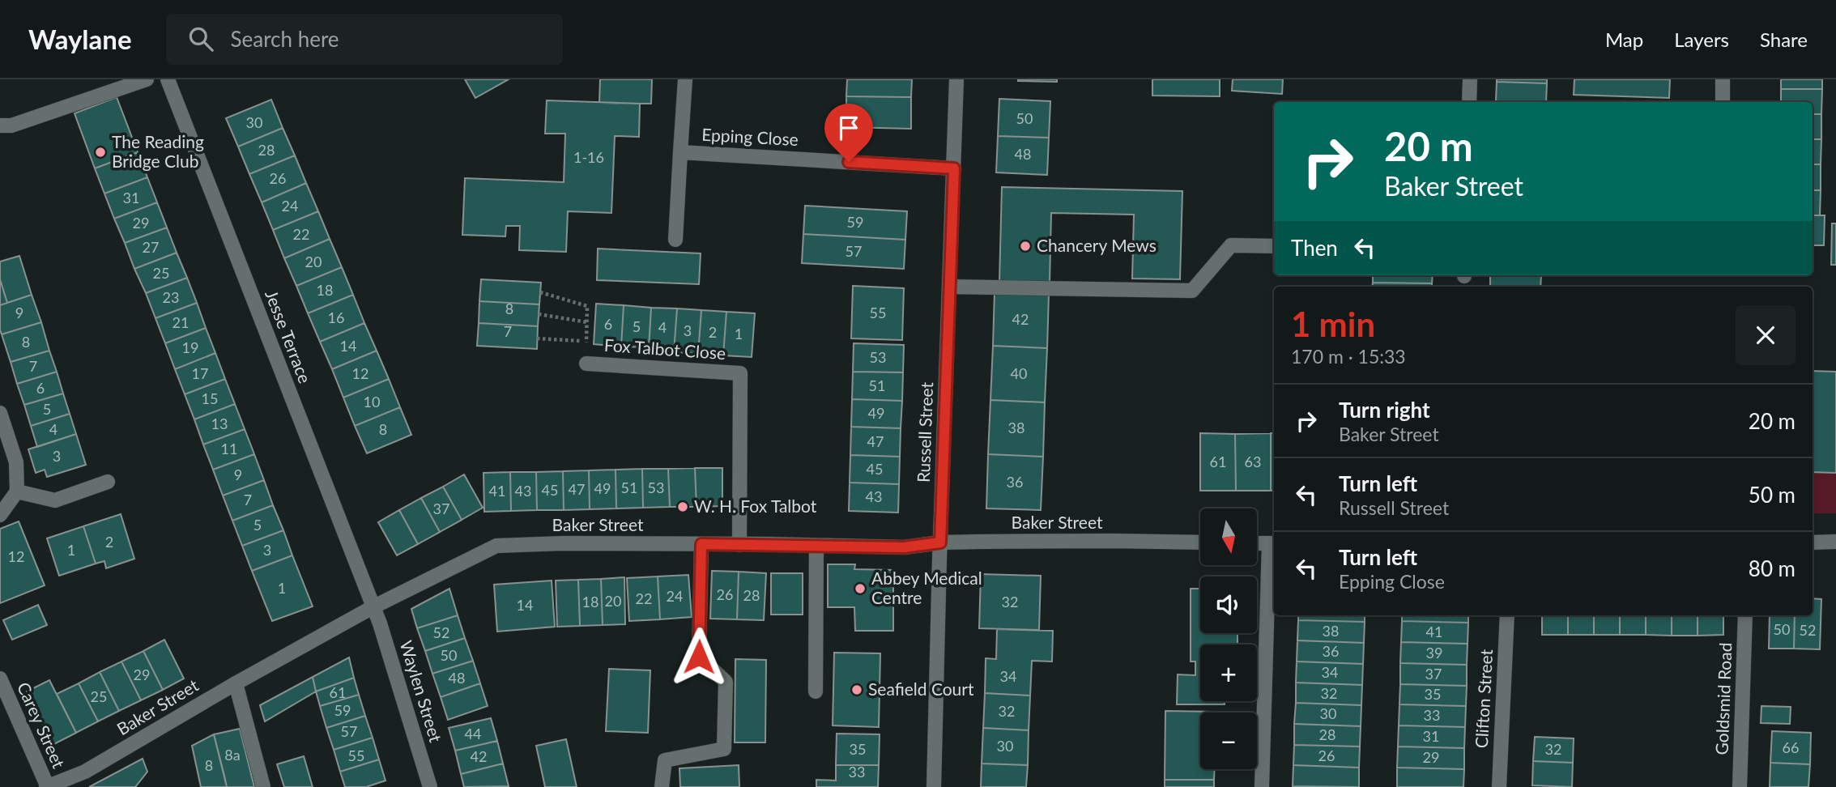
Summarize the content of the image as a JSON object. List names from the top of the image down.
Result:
{
  "streets": {
    "street": [
      "Epping Close",
      "Jesse Terrace",
      "Fox Talbot Close",
      "Russell Street",
      "Baker Street",
      "Waylen Street",
      "Clifton Street",
      "Goldsmid Road",
      "Carey Street"
    ]
  },
  "crossings": [
    ["Epping Close", "Russell Street"],
    ["Jesse Terrace", "Baker Street"],
    ["Jesse Terrace", "Waylen Street"],
    ["Fox Talbot Close", "Baker Street"],
    ["Russell Street", "Baker Street"],
    ["Baker Street", "Waylen Street"],
    ["Baker Street", "Carey Street"]
  ],
  "places": [
    "The Reading Bridge Club",
    "Chancery Mews",
    "W. H. Fox Talbot",
    "Abbey Medical Centre",
    "Seafield Court"
  ],
  "house_numbers": [
    "50",
    "30",
    "28",
    "48",
    "1-16",
    "26",
    "31",
    "24",
    "59",
    "29",
    "22",
    "27",
    "57",
    "20",
    "25",
    "18",
    "23",
    "8",
    "9",
    "55",
    "16",
    "42",
    "21",
    "6",
    "5",
    "4",
    "3",
    "7",
    "2",
    "1",
    "8",
    "14",
    "19",
    "53",
    "7",
    "17",
    "12",
    "40",
    "51",
    "6",
    "15",
    "10",
    "5",
    "49",
    "13",
    "38",
    "4",
    "8",
    "47",
    "11",
    "3",
    "61",
    "63",
    "45",
    "9",
    "36",
    "51",
    "53",
    "49",
    "47",
    "45",
    "41",
    "43",
    "43",
    "7",
    "37",
    "5",
    "2",
    "1",
    "3",
    "12",
    "1",
    "26",
    "28",
    "24",
    "22",
    "20",
    "18",
    "32",
    "14",
    "50",
    "52",
    "38",
    "41",
    "52",
    "36",
    "39",
    "50",
    "34",
    "37",
    "29",
    "34",
    "48",
    "61",
    "32",
    "35",
    "25",
    "59",
    "32",
    "30",
    "33",
    "57",
    "44",
    "28",
    "31",
    "30",
    "66",
    "35",
    "32",
    "8a",
    "55",
    "26",
    "42",
    "29",
    "8",
    "33"
  ],
  "north": "bottom",
  "page": {
    "header": "Waylane",
    "search": "Search here",
    "nav": ["Map", "Layers", "Share"],
    "turn": ["20 m", "Baker Street"],
    "then": "Then",
    "heading": ["1 min", "170 m · 15:33"],
    "list": [
      {
        "name": "Turn right",
        "note": "Baker Street",
        "value": "20 m"
      },
      {
        "name": "Turn left",
        "note": "Russell Street",
        "value": "50 m"
      },
      {
        "name": "Turn left",
        "note": "Epping Close",
        "value": "80 m"
      }
    ],
    "map_buttons": ["+", "−"]
  }
}
